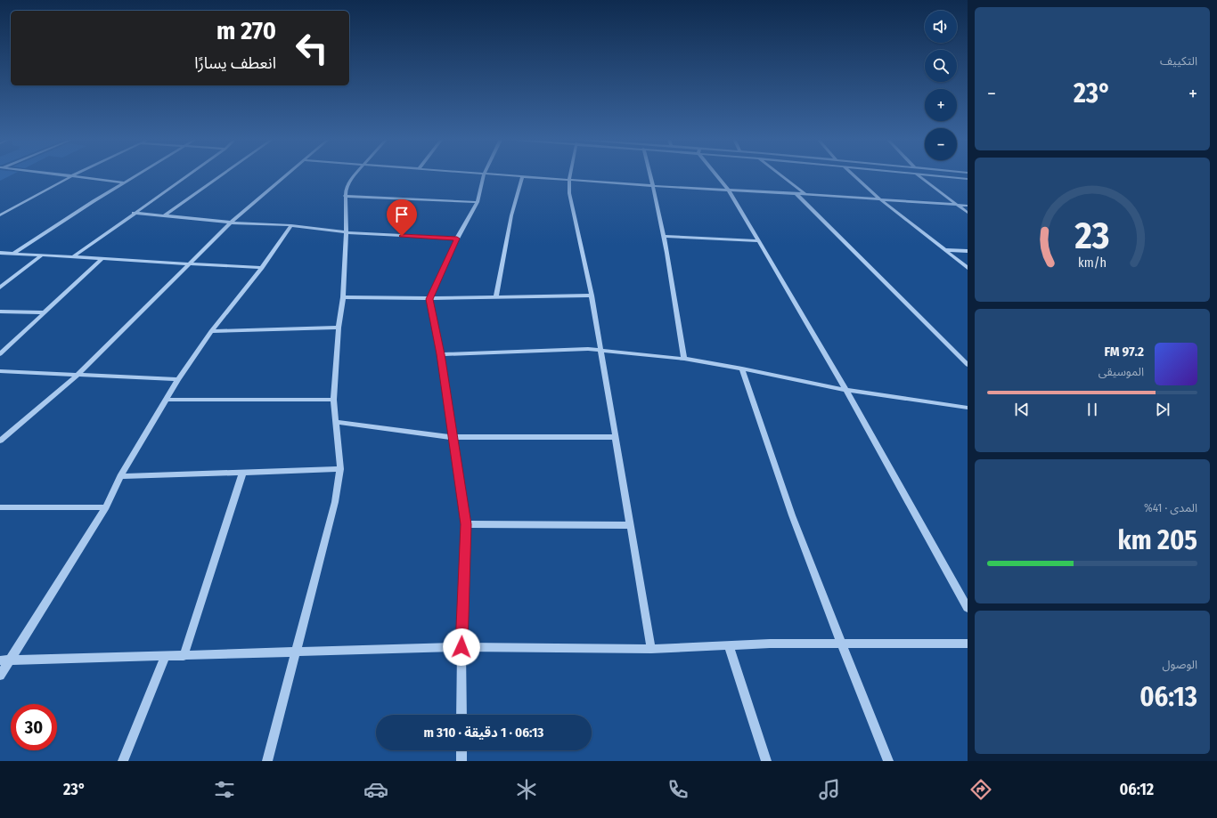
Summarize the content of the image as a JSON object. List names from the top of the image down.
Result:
{
  "page": {
    "tile": [
      "التكييف",
      ["المدى · 41%", "205 km"],
      ["الوصول", "06:13"]
    ],
    "map_buttons": ["+", "−"],
    "turn": ["270 m", "انعطف يسارًا"],
    "heat": ["−", "23°", "+"],
    "song": ["97.2 FM", "الموسيقى"],
    "limit": "30",
    "trip": "06:13 · 1 دقيقة · 310 m",
    "tabs": ["06:12", "23°"],
    "gauge": ["23", "km/h"]
  }
}
